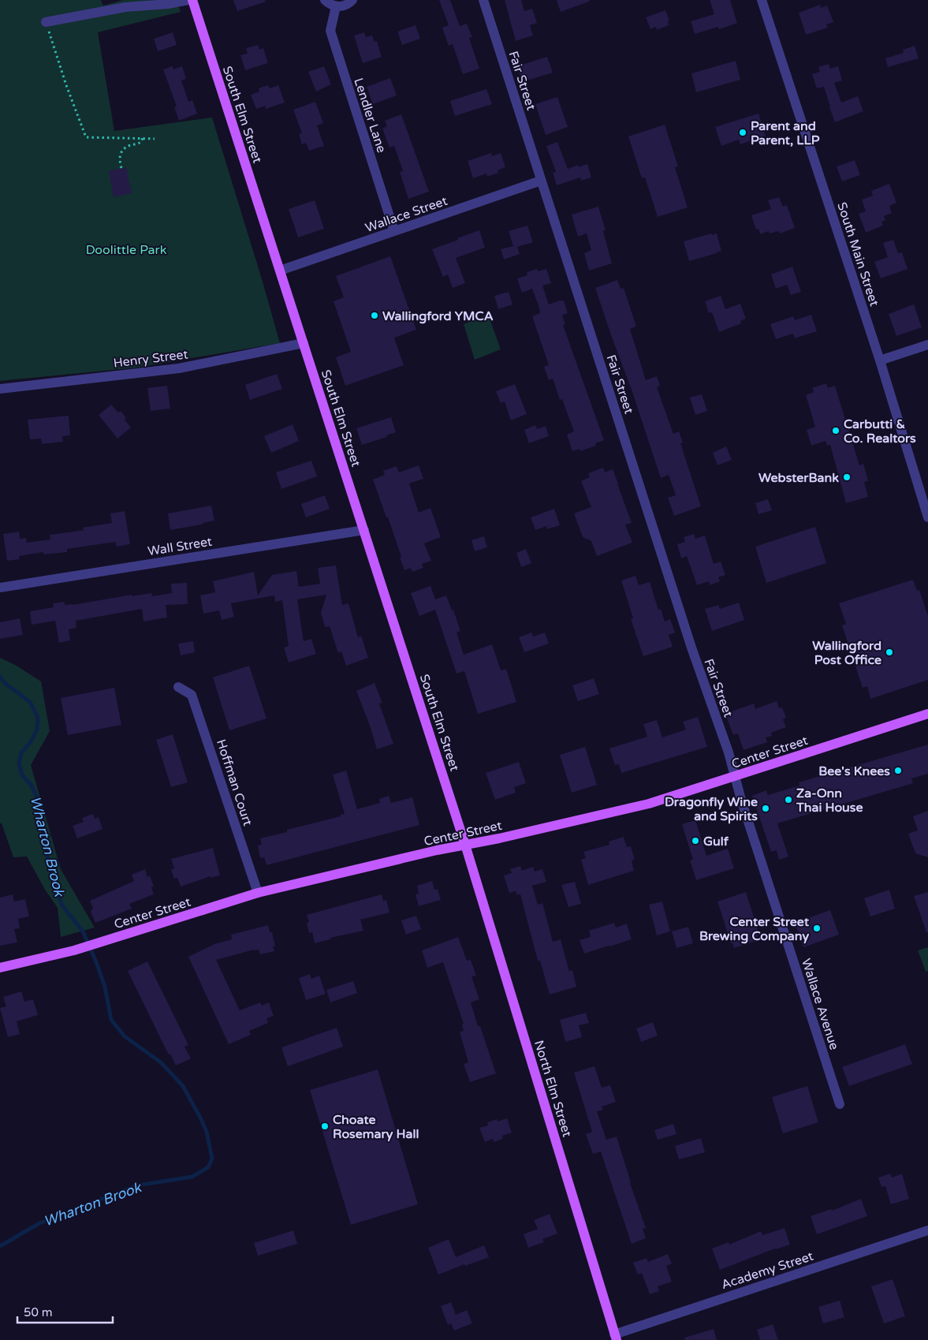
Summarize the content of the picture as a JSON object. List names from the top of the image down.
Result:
{
  "streets": {
    "main road": ["South Elm Street", "Center Street", "North Elm Street"],
    "street": [
      "Fair Street",
      "Lendler Lane",
      "Wallace Street",
      "South Main Street",
      "Henry Street",
      "Wall Street",
      "Hoffman Court",
      "Wallace Avenue",
      "Academy Street"
    ]
  },
  "crossings": [
    ["Fair Street", "Wallace Street"],
    ["Fair Street", "Center Street"],
    ["Fair Street", "Wallace Avenue"],
    ["South Elm Street", "Wallace Street"],
    ["South Elm Street", "Henry Street"],
    ["South Elm Street", "Wall Street"],
    ["South Elm Street", "Center Street"],
    ["South Elm Street", "North Elm Street"],
    ["Lendler Lane", "Wallace Street"],
    ["Center Street", "Hoffman Court"],
    ["Center Street", "Wallace Avenue"],
    ["Center Street", "North Elm Street"],
    ["North Elm Street", "Academy Street"]
  ],
  "water": ["Wharton Brook"],
  "parks": ["Doolittle Park"],
  "places": [
    "Parent and Parent, LLP",
    "Wallingford YMCA",
    "Carbutti & Co. Realtors",
    "WebsterBank",
    "Wallingford Post Office",
    "Bee's Knees",
    "Za-Onn Thai House",
    "Dragonfly Wine and Spirits",
    "Gulf",
    "Center Street Brewing Company",
    "Choate Rosemary Hall"
  ],
  "scale_bar": "50 m"
}
